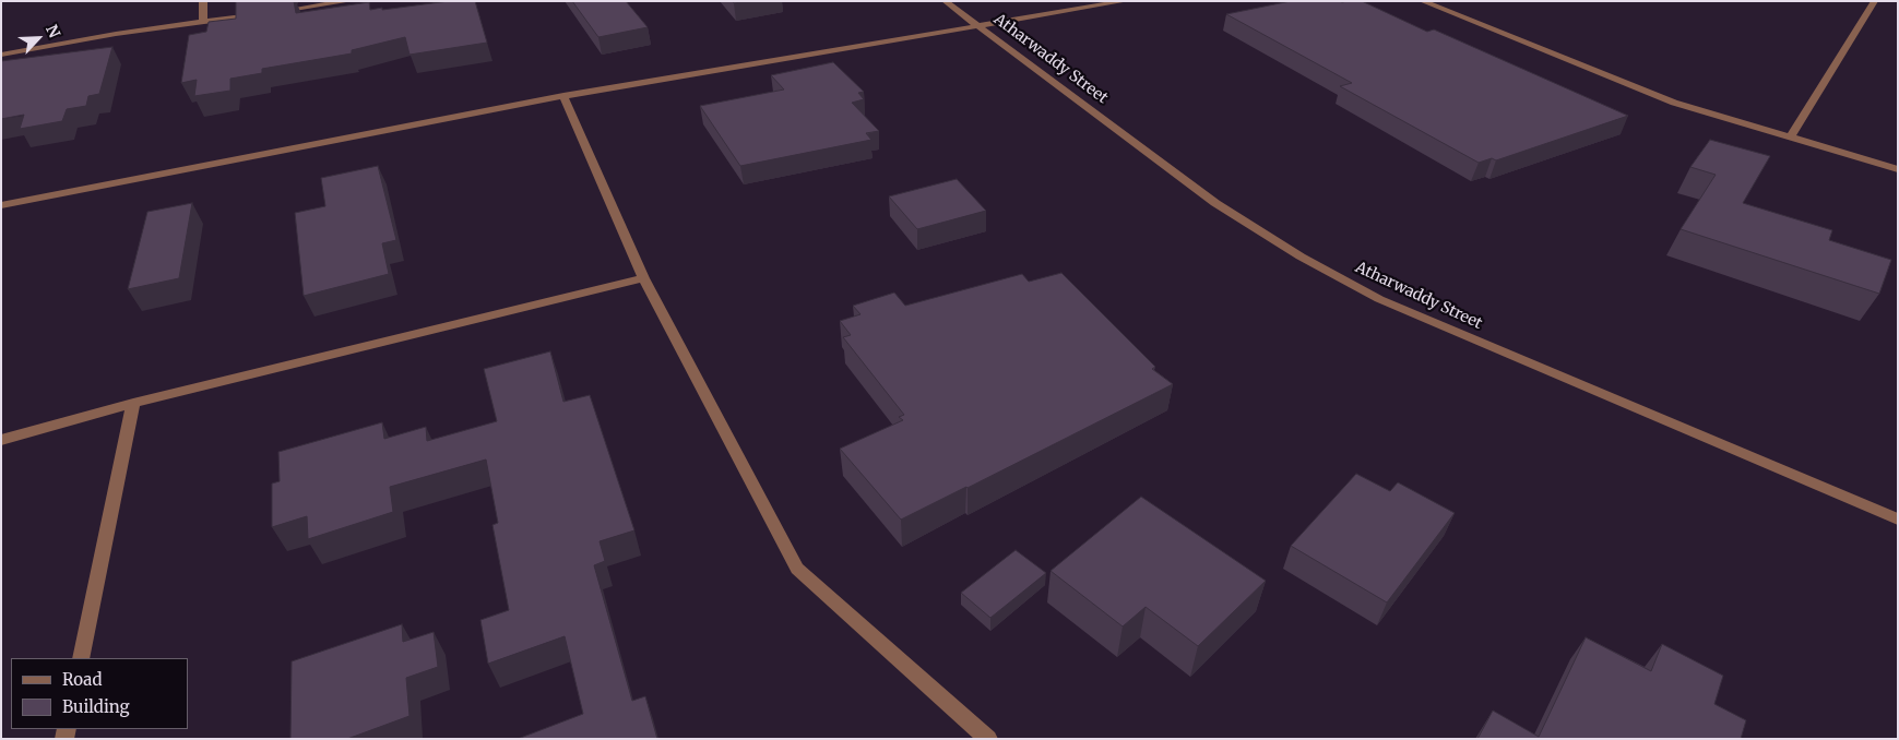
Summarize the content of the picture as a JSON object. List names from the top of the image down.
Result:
{
  "streets": {
    "street": ["Atharwaddy Street"]
  },
  "legend": ["Road", "Building"],
  "north": "top right"
}
